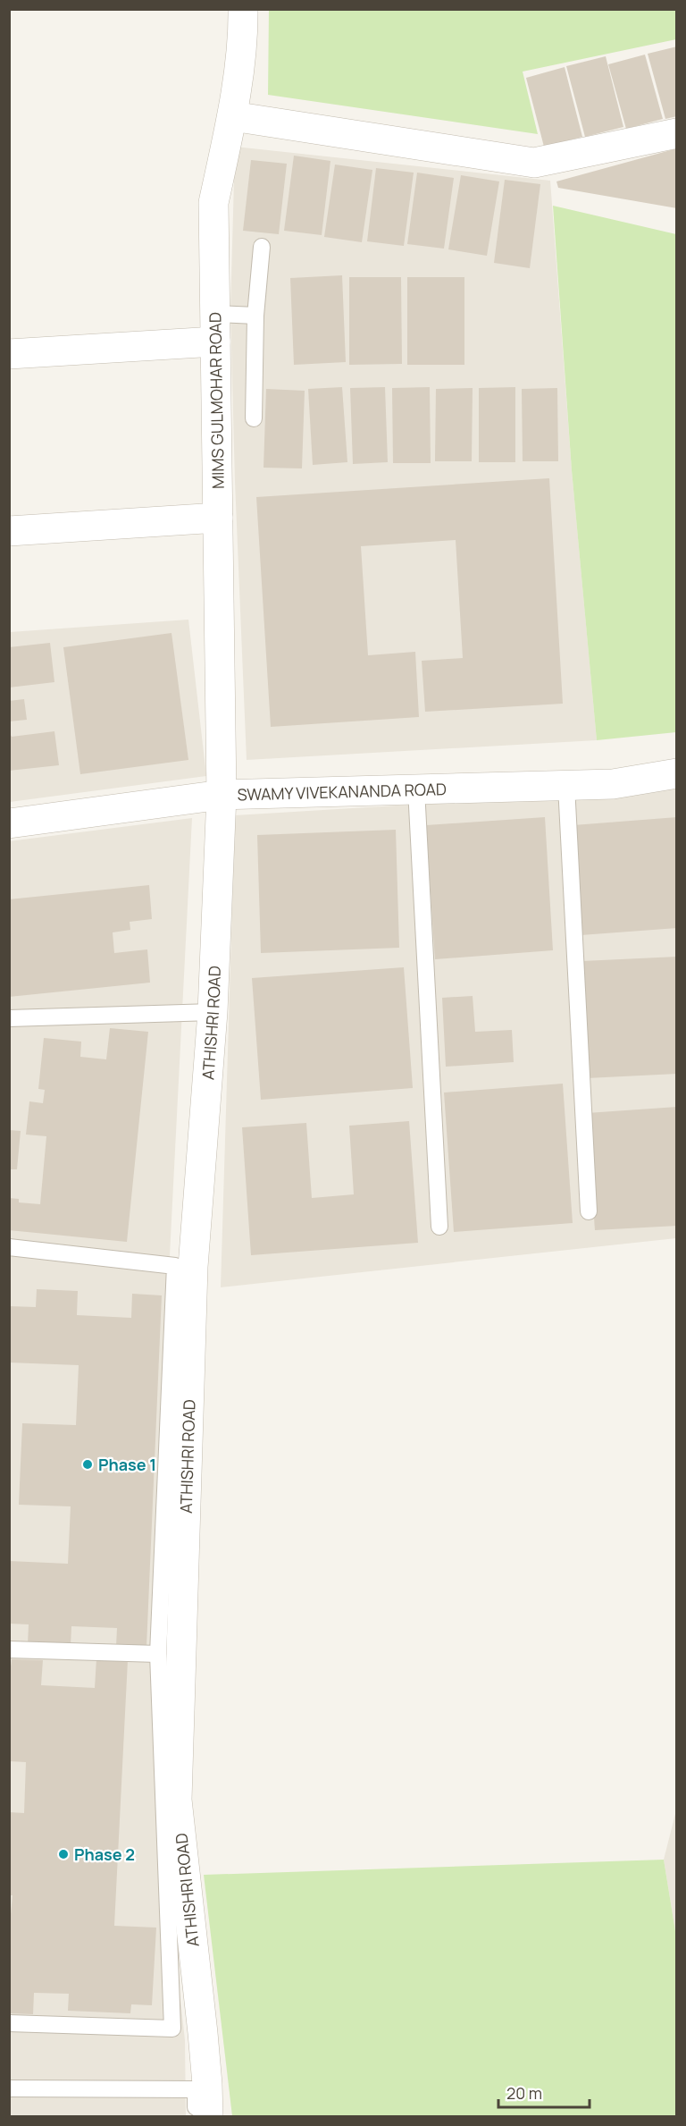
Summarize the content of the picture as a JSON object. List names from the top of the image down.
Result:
{
  "streets": {
    "street": ["MIMS GULMOHAR ROAD", "SWAMY VIVEKANANDA ROAD", "ATHISHRI ROAD"]
  },
  "crossings": [
    ["MIMS GULMOHAR ROAD", "SWAMY VIVEKANANDA ROAD"],
    ["MIMS GULMOHAR ROAD", "ATHISHRI ROAD"],
    ["SWAMY VIVEKANANDA ROAD", "ATHISHRI ROAD"]
  ],
  "places": ["Phase 1", "Phase 2"],
  "scale_bar": "20 m"
}
